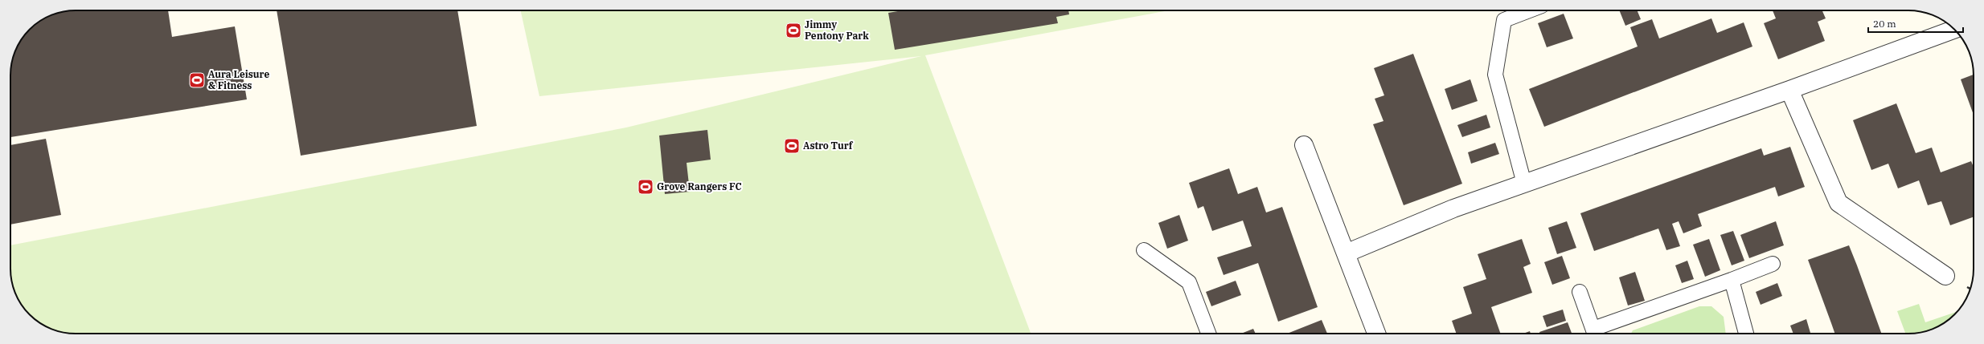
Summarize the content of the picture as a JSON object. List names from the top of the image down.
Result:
{
  "places": {
    "sports": [
      "Jimmy Pentony Park",
      "Aura Leisure & Fitness",
      "Astro Turf",
      "Grove Rangers FC"
    ]
  },
  "scale_bar": "20 m"
}
